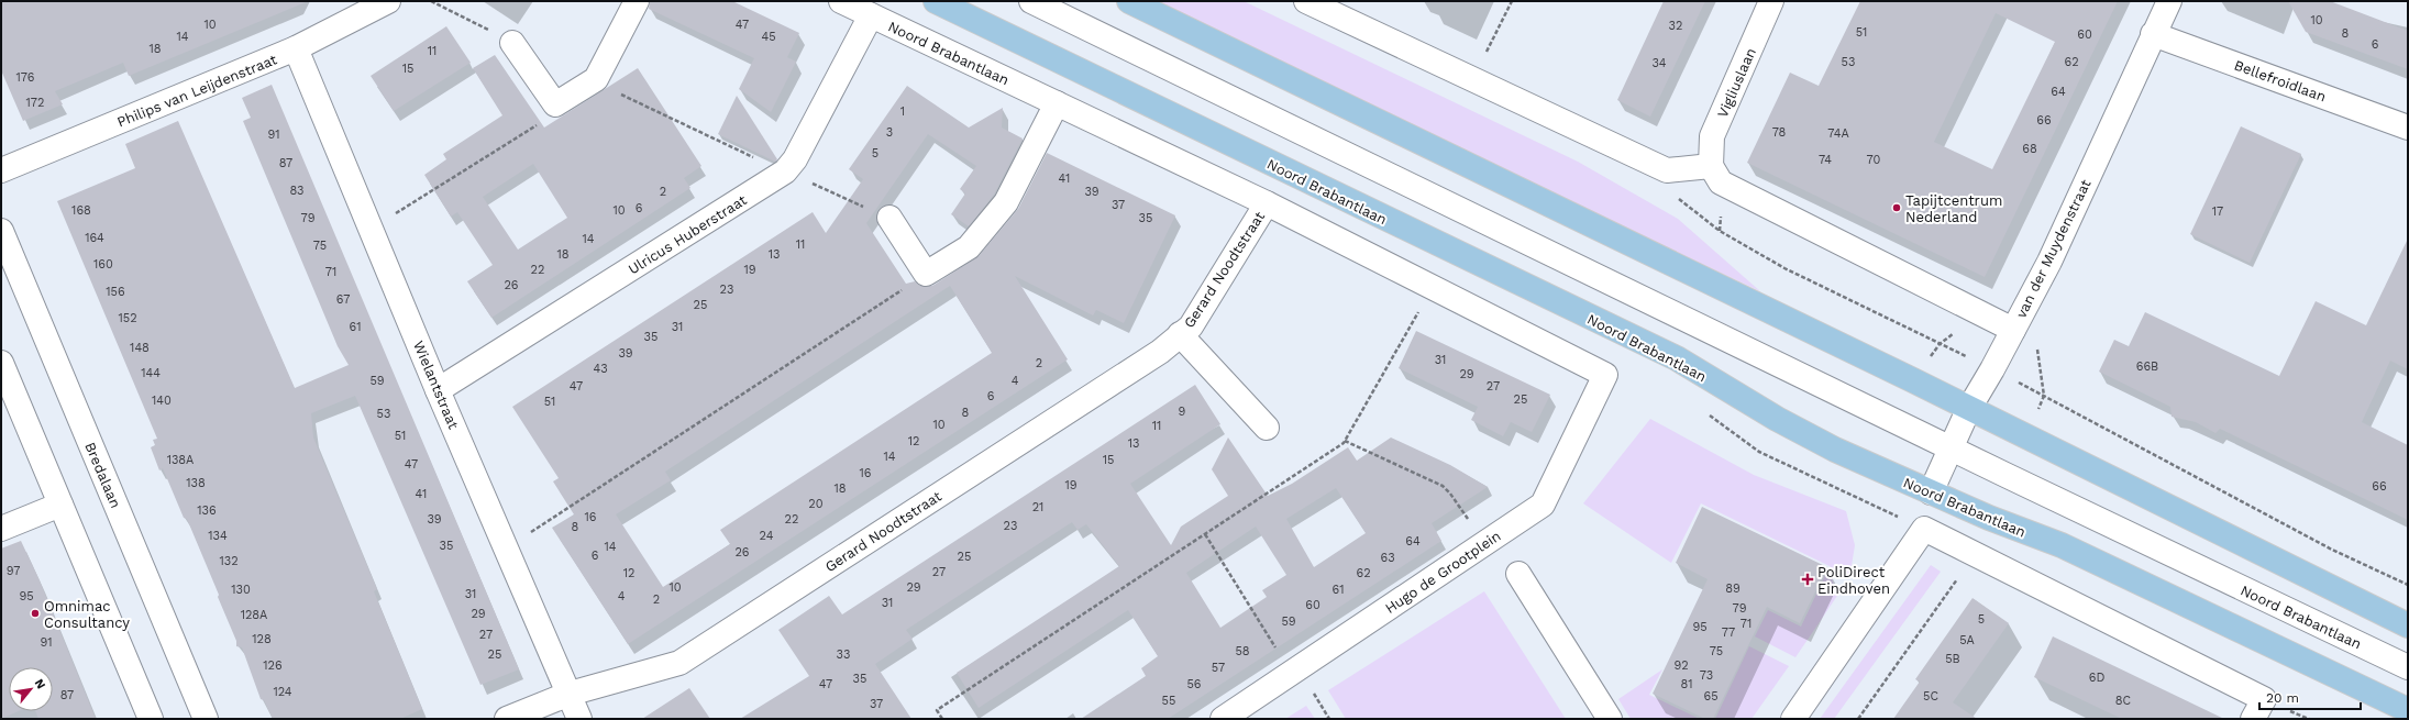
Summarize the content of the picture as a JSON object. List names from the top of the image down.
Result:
{
  "streets": {
    "main road": ["Noord Brabantlaan"],
    "street": [
      "Bellefroidlaan",
      "Vigliuslaan",
      "Philips van Leijdenstraat",
      "Ulricus Huberstraat",
      "van der Muydenstraat",
      "Gerard Noodtstraat",
      "Wielantstraat",
      "Bredalaan",
      "Hugo de Grootplein"
    ]
  },
  "crossings": [
    ["Noord Brabantlaan", "Ulricus Huberstraat"],
    ["Noord Brabantlaan", "van der Muydenstraat"],
    ["Noord Brabantlaan", "Gerard Noodtstraat"],
    ["Noord Brabantlaan", "Hugo de Grootplein"],
    ["Bellefroidlaan", "van der Muydenstraat"],
    ["Philips van Leijdenstraat", "Wielantstraat"],
    ["Ulricus Huberstraat", "Wielantstraat"],
    ["Gerard Noodtstraat", "Wielantstraat"]
  ],
  "places": {
    "other": ["Tapijtcentrum Nederland", "Omnimac Consultancy"],
    "health": ["PoliDirect Eindhoven"]
  },
  "house_numbers": [
    "10",
    "10",
    "47",
    "32",
    "51",
    "8",
    "60",
    "14",
    "45",
    "6",
    "18",
    "11",
    "53",
    "62",
    "34",
    "15",
    "176",
    "64",
    "172",
    "1",
    "66",
    "3",
    "78",
    "74A",
    "91",
    "68",
    "5",
    "74",
    "70",
    "87",
    "41",
    "83",
    "2",
    "39",
    "37",
    "6",
    "168",
    "10",
    "17",
    "79",
    "35",
    "164",
    "14",
    "11",
    "75",
    "18",
    "13",
    "160",
    "22",
    "19",
    "71",
    "26",
    "23",
    "156",
    "67",
    "25",
    "152",
    "61",
    "31",
    "35",
    "148",
    "39",
    "31",
    "2",
    "66B",
    "43",
    "144",
    "29",
    "59",
    "4",
    "47",
    "27",
    "6",
    "25",
    "140",
    "51",
    "9",
    "8",
    "53",
    "10",
    "11",
    "51",
    "12",
    "13",
    "14",
    "138A",
    "15",
    "47",
    "16",
    "138",
    "19",
    "66",
    "18",
    "41",
    "20",
    "21",
    "136",
    "16",
    "39",
    "22",
    "23",
    "8",
    "134",
    "24",
    "64",
    "35",
    "14",
    "26",
    "6",
    "25",
    "63",
    "132",
    "97",
    "27",
    "12",
    "62",
    "10",
    "29",
    "89",
    "130",
    "61",
    "31",
    "95",
    "4",
    "2",
    "31",
    "60",
    "79",
    "29",
    "128A",
    "5",
    "59",
    "71",
    "95",
    "77",
    "27",
    "128",
    "5A",
    "91",
    "58",
    "75",
    "25",
    "33",
    "5B",
    "126",
    "92",
    "57",
    "73",
    "6D",
    "35",
    "47",
    "56",
    "81",
    "124",
    "87",
    "65",
    "5C",
    "55",
    "8C",
    "37"
  ],
  "scale_bar": "20 m",
  "north": "top right"
}
